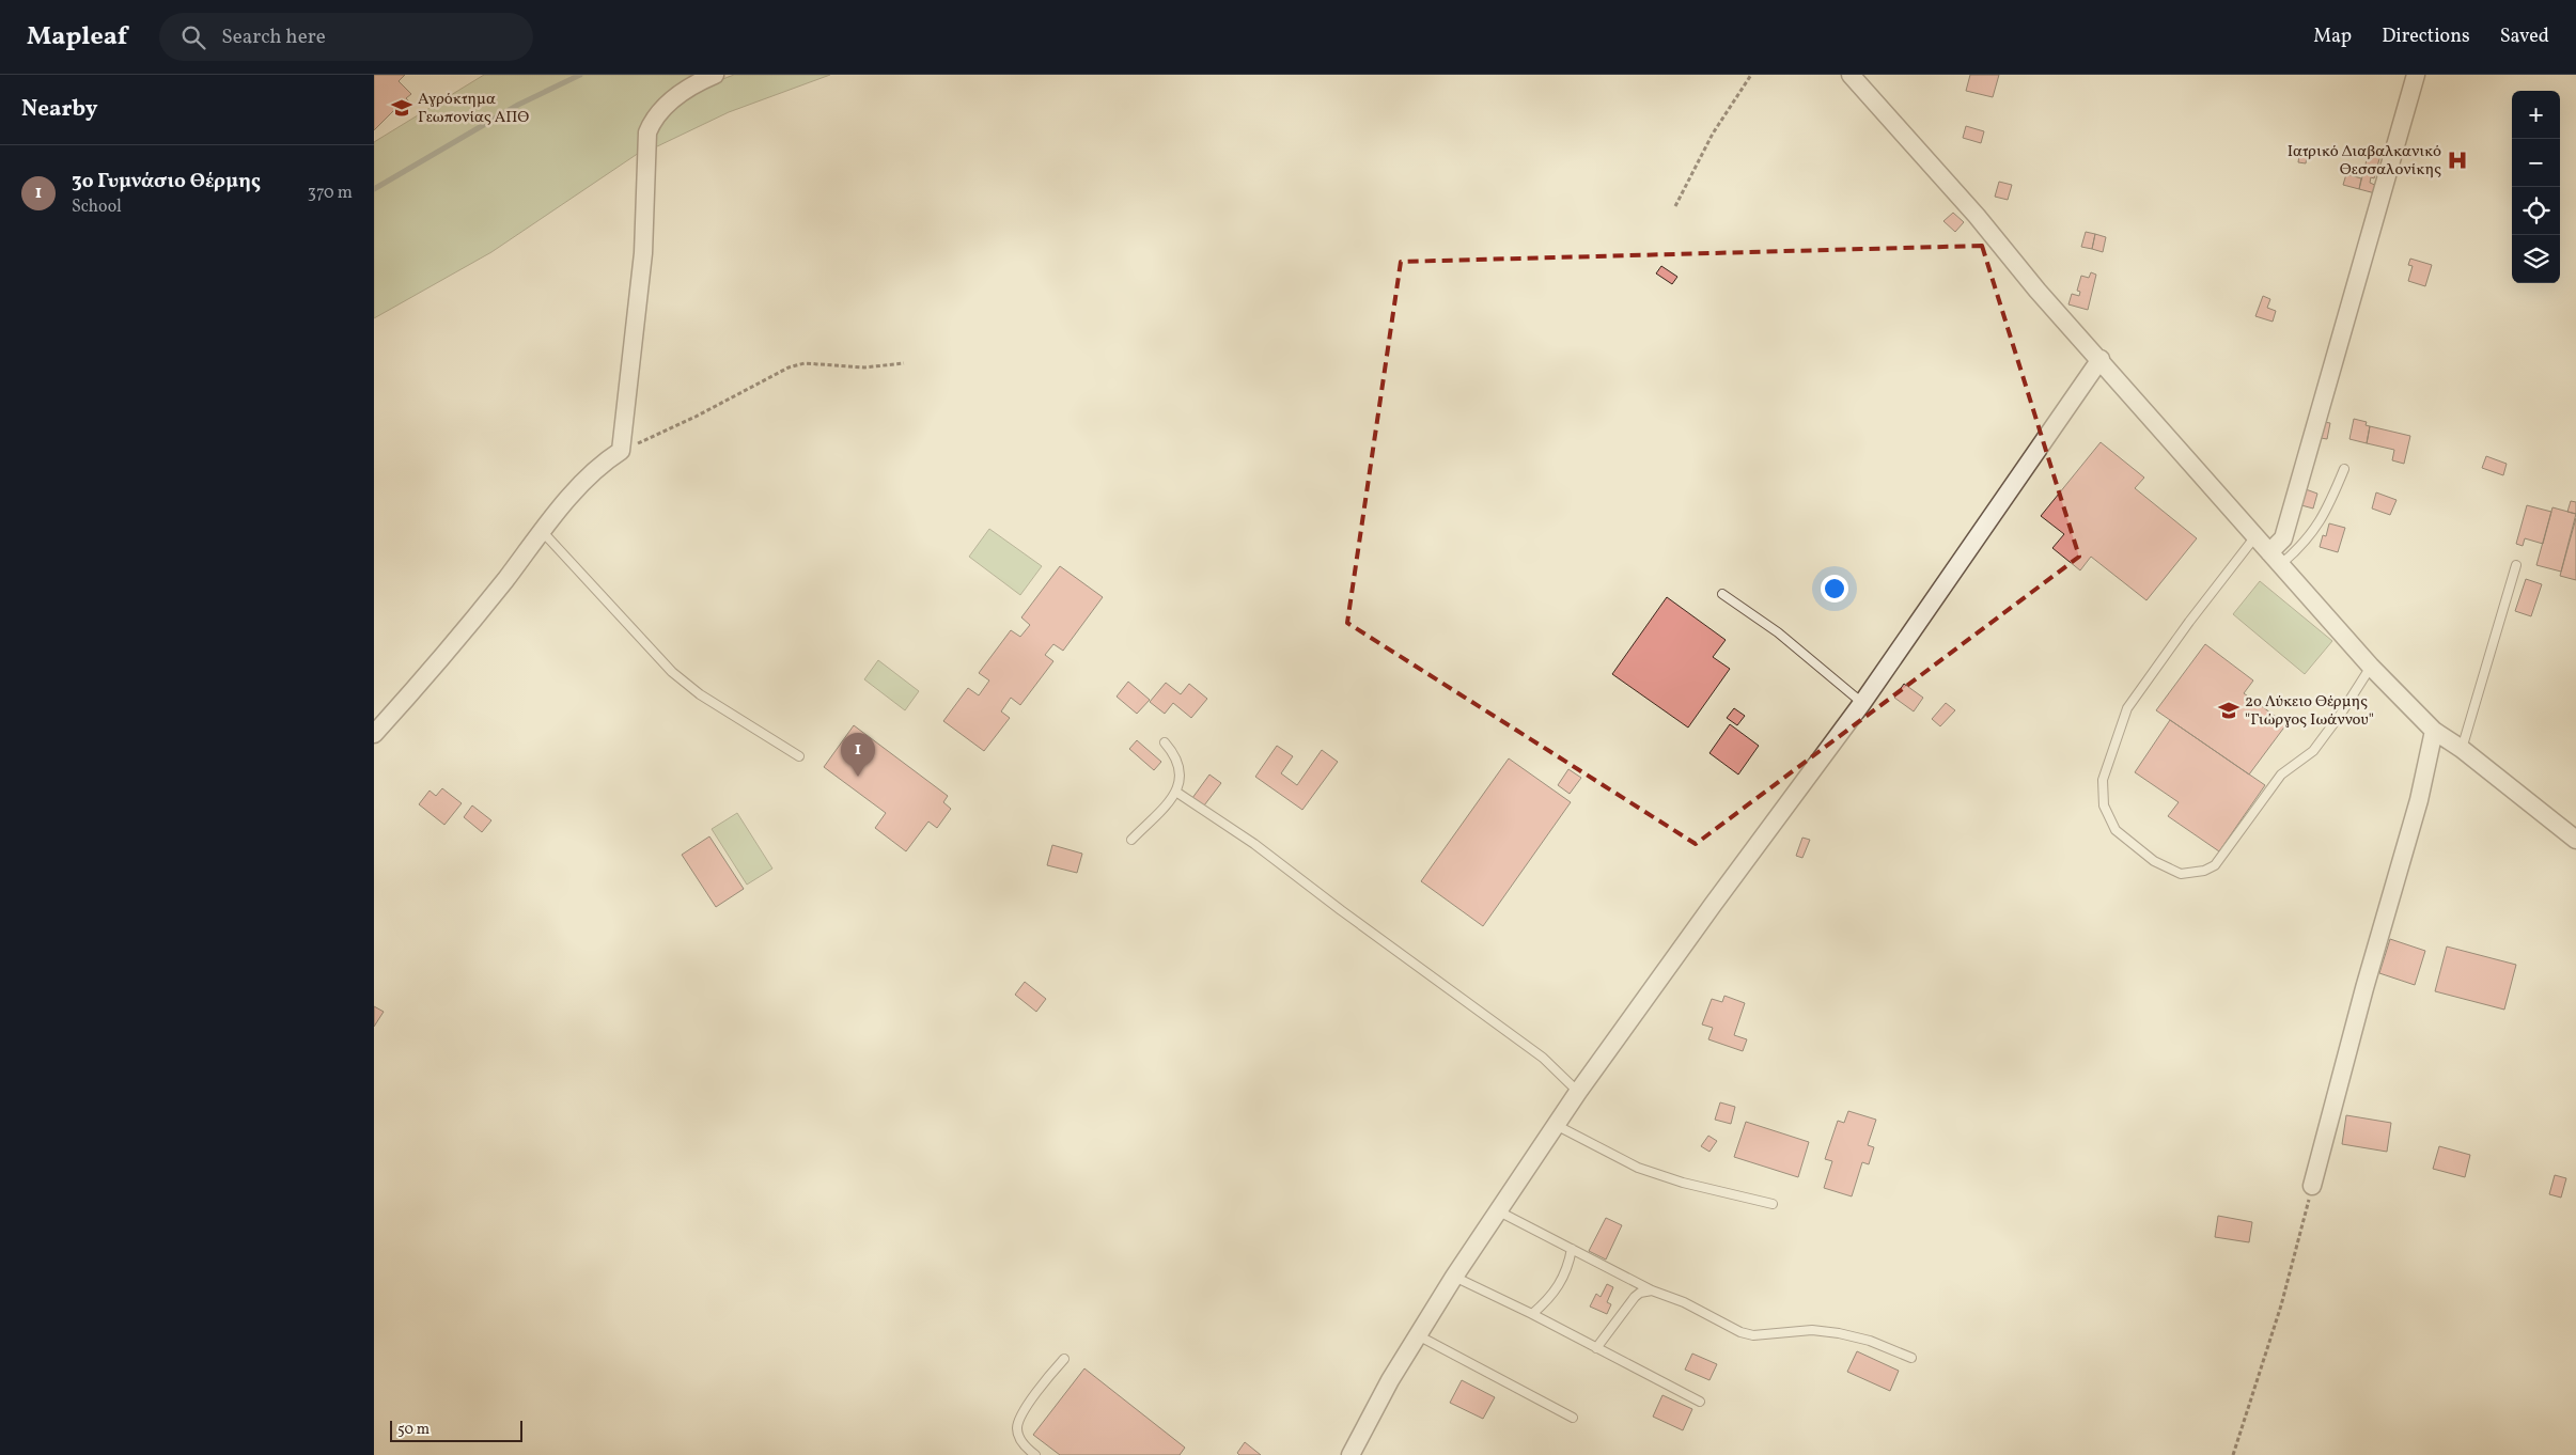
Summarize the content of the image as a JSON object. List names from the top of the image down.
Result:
{
  "places": {
    "school or university": ["Αγρόκτημα Γεωπονίας ΑΠΘ", "2ο Λύκειο Θέρμης \"Γιώργος Ιωάννου\""],
    "hospital": ["Ιατρικό Διαβαλκανικό Θεσσαλονίκης"]
  },
  "scale_bar": "50 m",
  "page": {
    "header": "Mapleaf",
    "search": "Search here",
    "nav": ["Map", "Directions", "Saved"],
    "heading": "Nearby",
    "map_buttons": ["+", "−"],
    "list": [
      {
        "mark": "1",
        "name": "3ο Γυμνάσιο Θέρμης",
        "note": "School",
        "value": "370 m"
      }
    ],
    "pins": "1",
    "scale": "50 m"
  }
}
